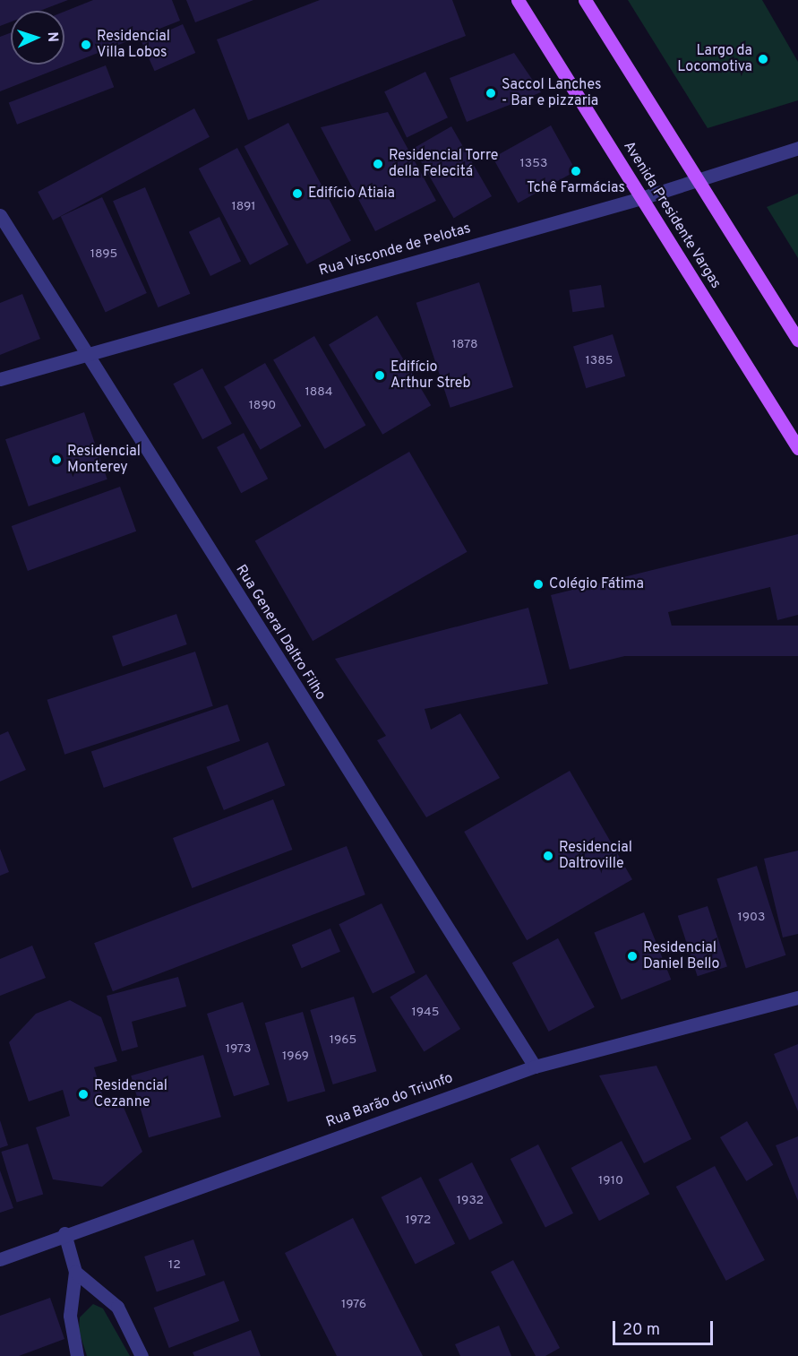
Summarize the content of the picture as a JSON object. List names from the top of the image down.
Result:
{
  "streets": {
    "main road": ["Avenida Presidente Vargas"],
    "street": ["Rua Visconde de Pelotas", "Rua General Daltro Filho", "Rua Barão do Triunfo"]
  },
  "crossings": [
    ["Avenida Presidente Vargas", "Rua Visconde de Pelotas"],
    ["Rua Visconde de Pelotas", "Rua General Daltro Filho"],
    ["Rua General Daltro Filho", "Rua Barão do Triunfo"]
  ],
  "places": [
    "Residencial Villa Lobos",
    "Largo da Locomotiva",
    "Saccol Lanches - Bar e pizzaria",
    "Residencial Torre della Felecitá",
    "Tchê Farmácias",
    "Edifício Atiaia",
    "Edifício Arthur Streb",
    "Residencial Monterey",
    "Colégio Fátima",
    "Residencial Daltroville",
    "Residencial Daniel Bello",
    "Residencial Cezanne"
  ],
  "house_numbers": [
    "1353",
    "1891",
    "1895",
    "1878",
    "1385",
    "1884",
    "1890",
    "1903",
    "1945",
    "1965",
    "1973",
    "1969",
    "1910",
    "1932",
    "1972",
    "12",
    "1976"
  ],
  "scale_bar": "20 m",
  "north": "right"
}
